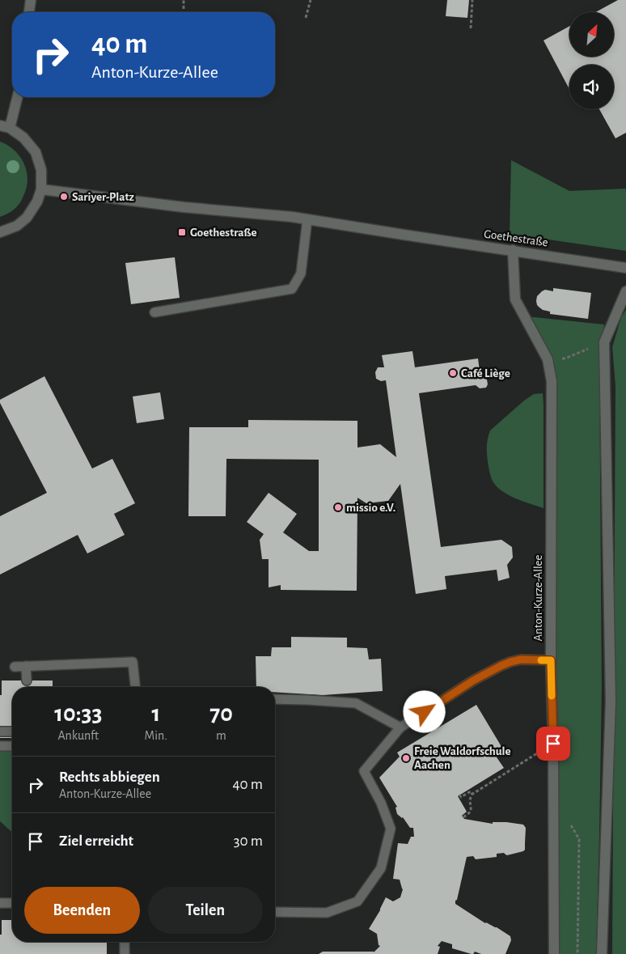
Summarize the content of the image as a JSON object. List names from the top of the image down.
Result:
{
  "streets": {
    "street": ["Goethestraße", "Anton-Kurze-Allee"]
  },
  "crossings": [
    ["Goethestraße", "Anton-Kurze-Allee"]
  ],
  "places": {
    "other": [
      "Sariyer-Platz",
      "Café Liège",
      "missio e.V.",
      "Freie Waldorfschule Aachen"
    ],
    "transit": ["Goethestraße"]
  },
  "north": "top right",
  "page": {
    "turn": ["40 m", "Anton-Kurze-Allee"],
    "eta": [
      "10:33",
      "Ankunft",
      "1",
      "Min.",
      "70",
      "m"
    ],
    "list": [
      {
        "name": "Rechts abbiegen",
        "note": "Anton-Kurze-Allee",
        "value": "40 m"
      },
      {
        "name": "Ziel erreicht",
        "value": "30 m"
      }
    ],
    "buttons": ["Beenden", "Teilen"]
  }
}
